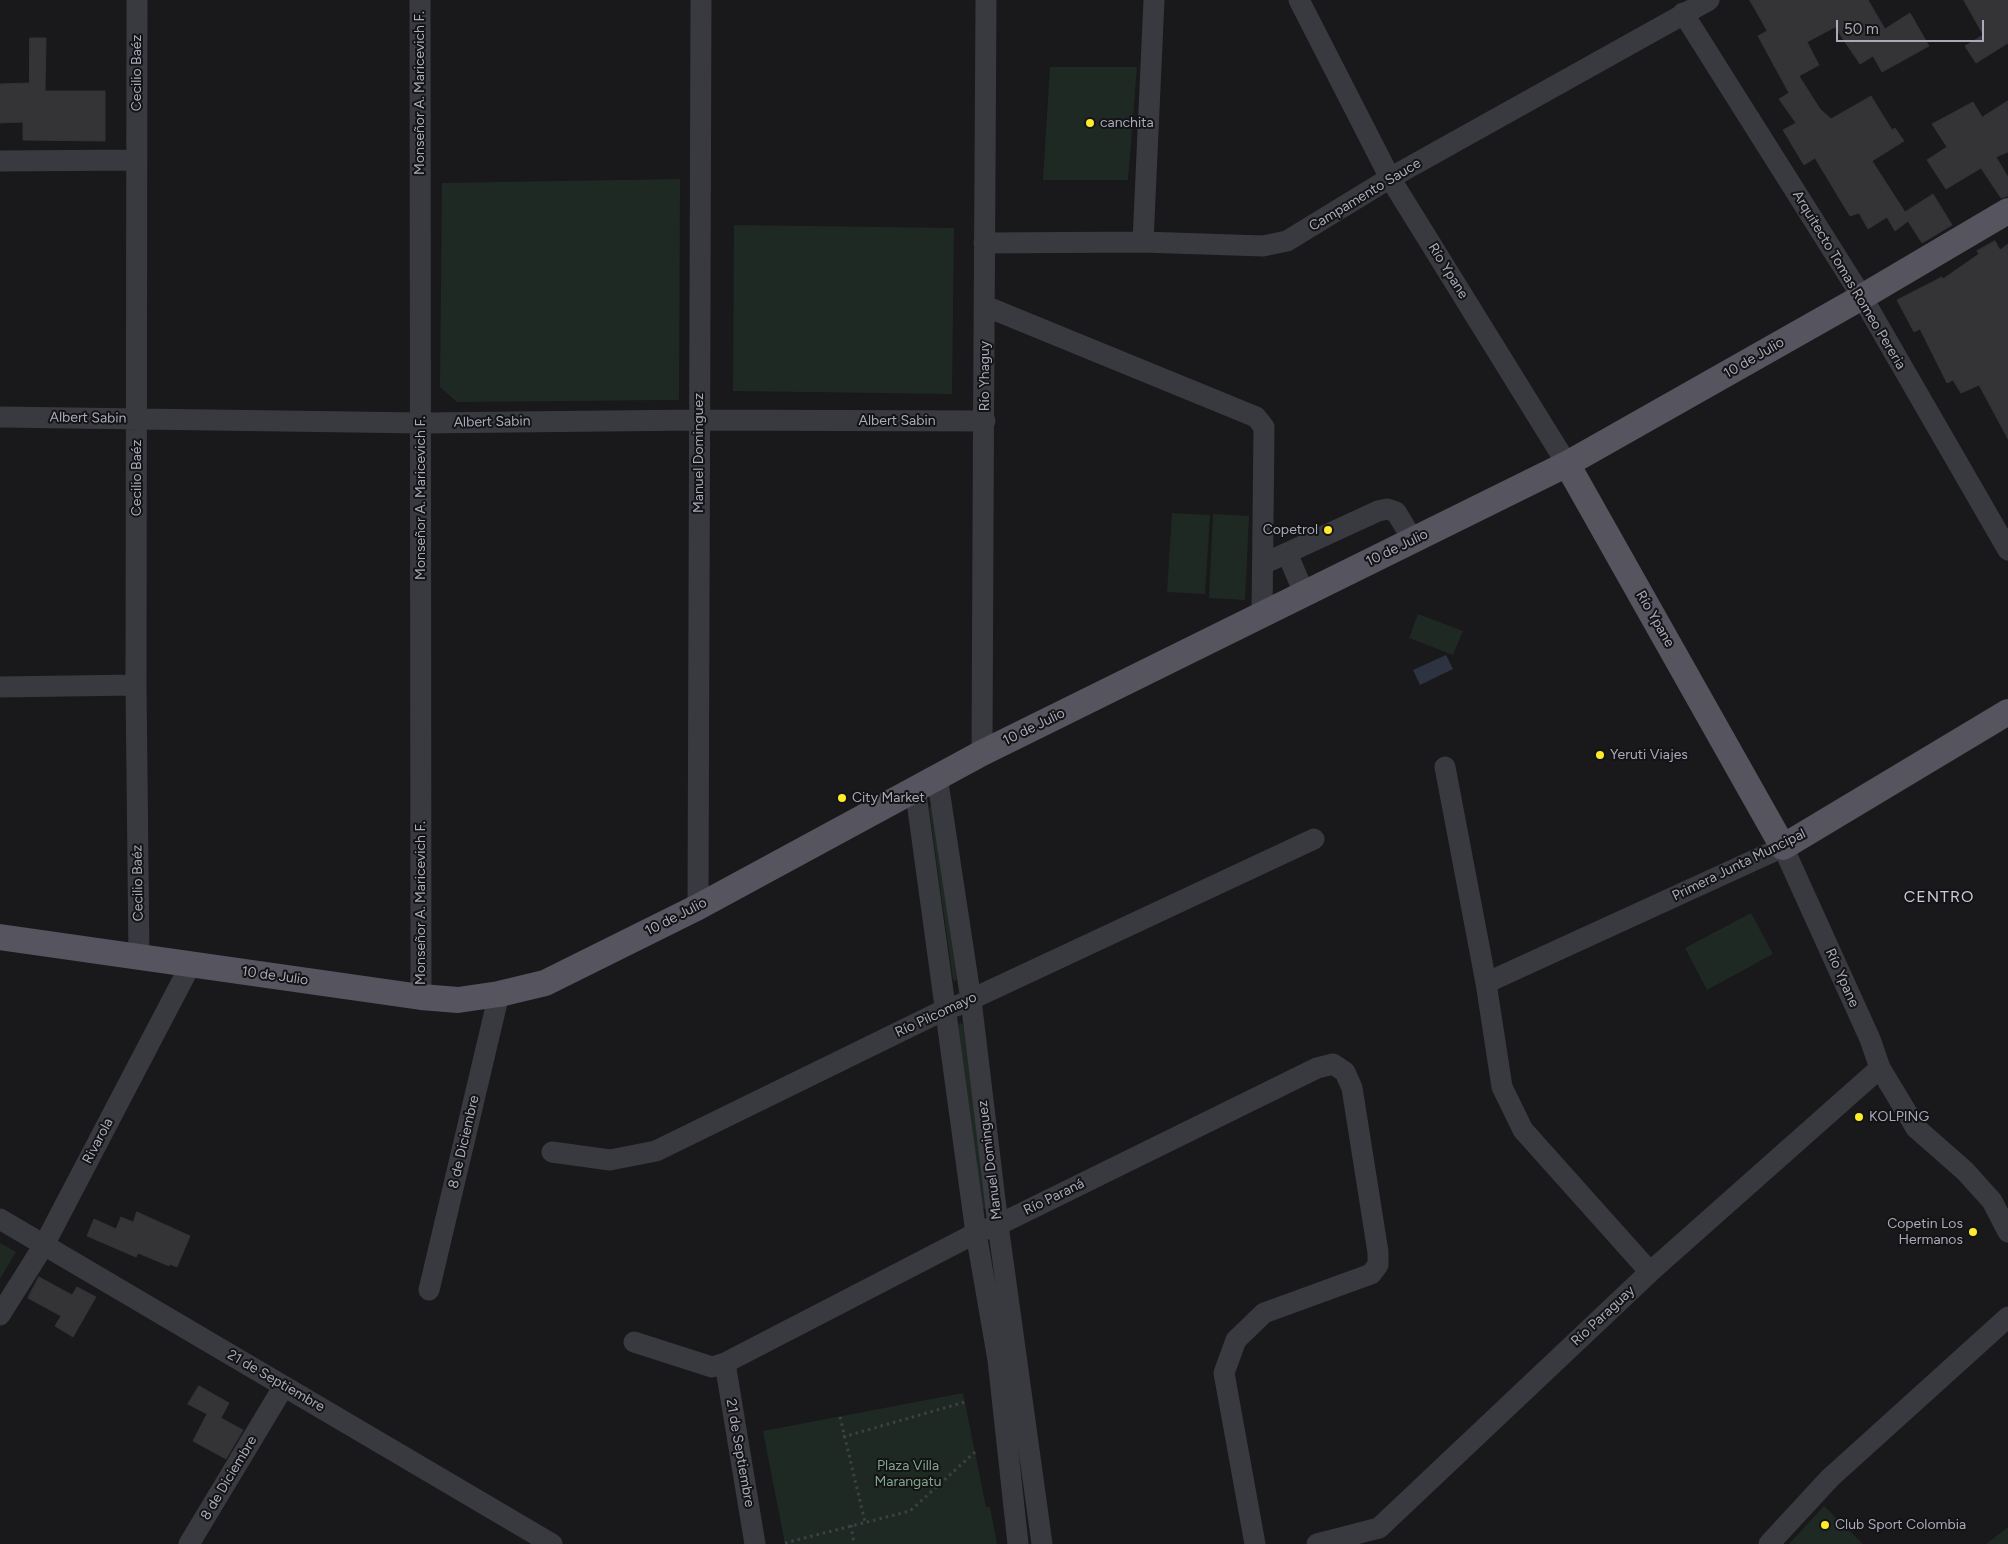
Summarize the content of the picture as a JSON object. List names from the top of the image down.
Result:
{
  "streets": {
    "main road": ["Río Ypane", "10 de Julio", "Primera Junta Muncipal"],
    "street": [
      "Cecilio Baéz",
      "Monseñor A. Maricevich F.",
      "Campamento Sauce",
      "Arquitecto Tomas Romeo Pereria",
      "Río Yhaguy",
      "Albert Sabin",
      "Manuel Dominguez",
      "Río Pilcomayo",
      "Rivarola",
      "8 de Diciembre",
      "Río Paraná",
      "Río Paraguay",
      "21 de Septiembre"
    ]
  },
  "crossings": [
    ["Cecilio Baéz", "10 de Julio"],
    ["Cecilio Baéz", "Albert Sabin"],
    ["Monseñor A. Maricevich F.", "10 de Julio"],
    ["Monseñor A. Maricevich F.", "Albert Sabin"],
    ["Campamento Sauce", "Río Ypane"],
    ["Campamento Sauce", "Arquitecto Tomas Romeo Pereria"],
    ["Campamento Sauce", "Río Yhaguy"],
    ["Río Ypane", "10 de Julio"],
    ["Río Ypane", "Primera Junta Muncipal"],
    ["Río Ypane", "Río Paraguay"],
    ["Arquitecto Tomas Romeo Pereria", "10 de Julio"],
    ["10 de Julio", "Río Yhaguy"],
    ["10 de Julio", "Manuel Dominguez"],
    ["10 de Julio", "Rivarola"],
    ["10 de Julio", "8 de Diciembre"],
    ["Río Yhaguy", "Albert Sabin"],
    ["Albert Sabin", "Manuel Dominguez"],
    ["Manuel Dominguez", "Río Pilcomayo"],
    ["Manuel Dominguez", "Río Paraná"],
    ["Rivarola", "21 de Septiembre"],
    ["8 de Diciembre", "21 de Septiembre"],
    ["Río Paraná", "21 de Septiembre"]
  ],
  "districts": ["CENTRO"],
  "parks": ["Plaza Villa Marangatu"],
  "places": [
    "canchita",
    "Copetrol",
    "Yeruti Viajes",
    "City Market",
    "KOLPING",
    "Copetin Los Hermanos",
    "Club Sport Colombia"
  ],
  "scale_bar": "50 m"
}
